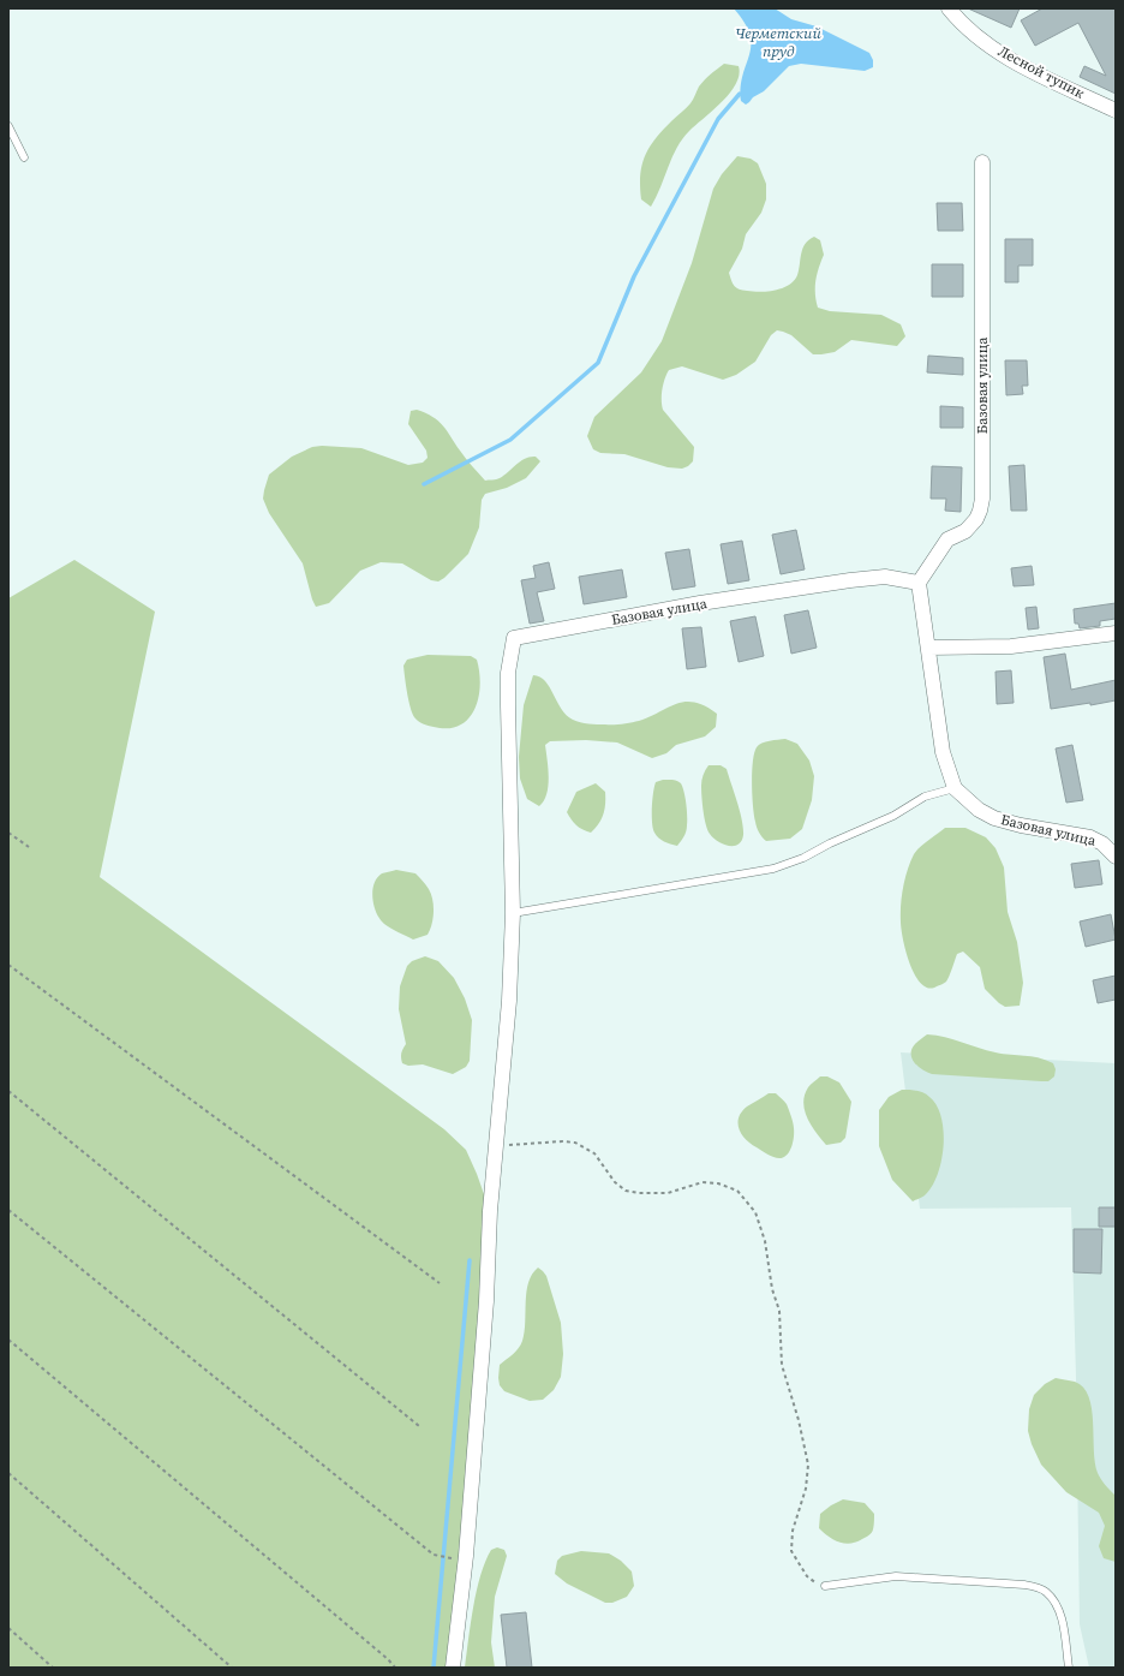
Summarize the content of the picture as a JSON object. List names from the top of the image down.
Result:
{
  "streets": {
    "street": ["Лесной тупик", "Базовая улица"]
  },
  "water": ["Черметский пруд"]
}
